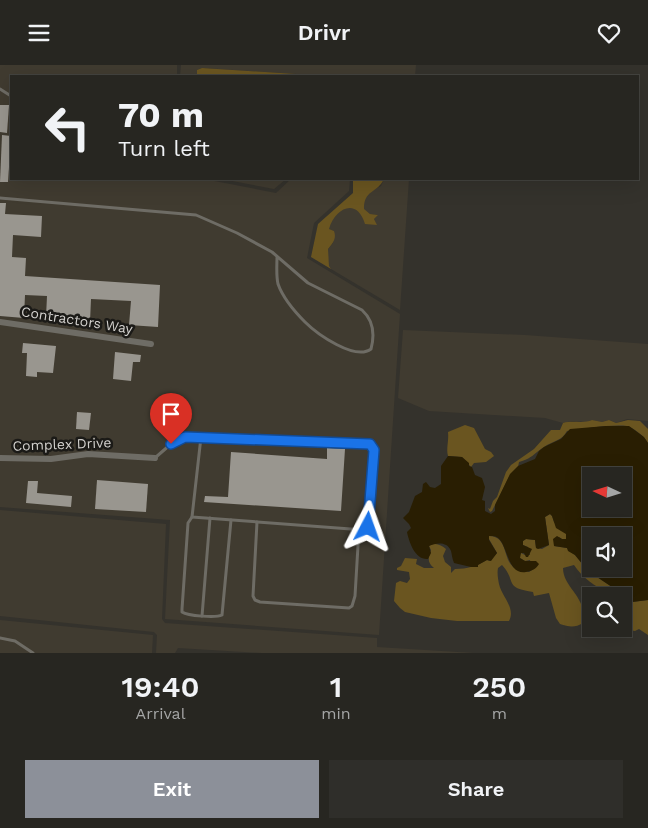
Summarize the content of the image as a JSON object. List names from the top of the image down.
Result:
{
  "streets": {
    "street": ["Contractors Way", "Complex Drive"]
  },
  "north": "left",
  "page": {
    "header": "Drivr",
    "turn": ["70 m", "Turn left"],
    "eta": [
      "19:40",
      "Arrival",
      "1",
      "min",
      "250",
      "m"
    ],
    "buttons": ["Exit", "Share"]
  }
}
